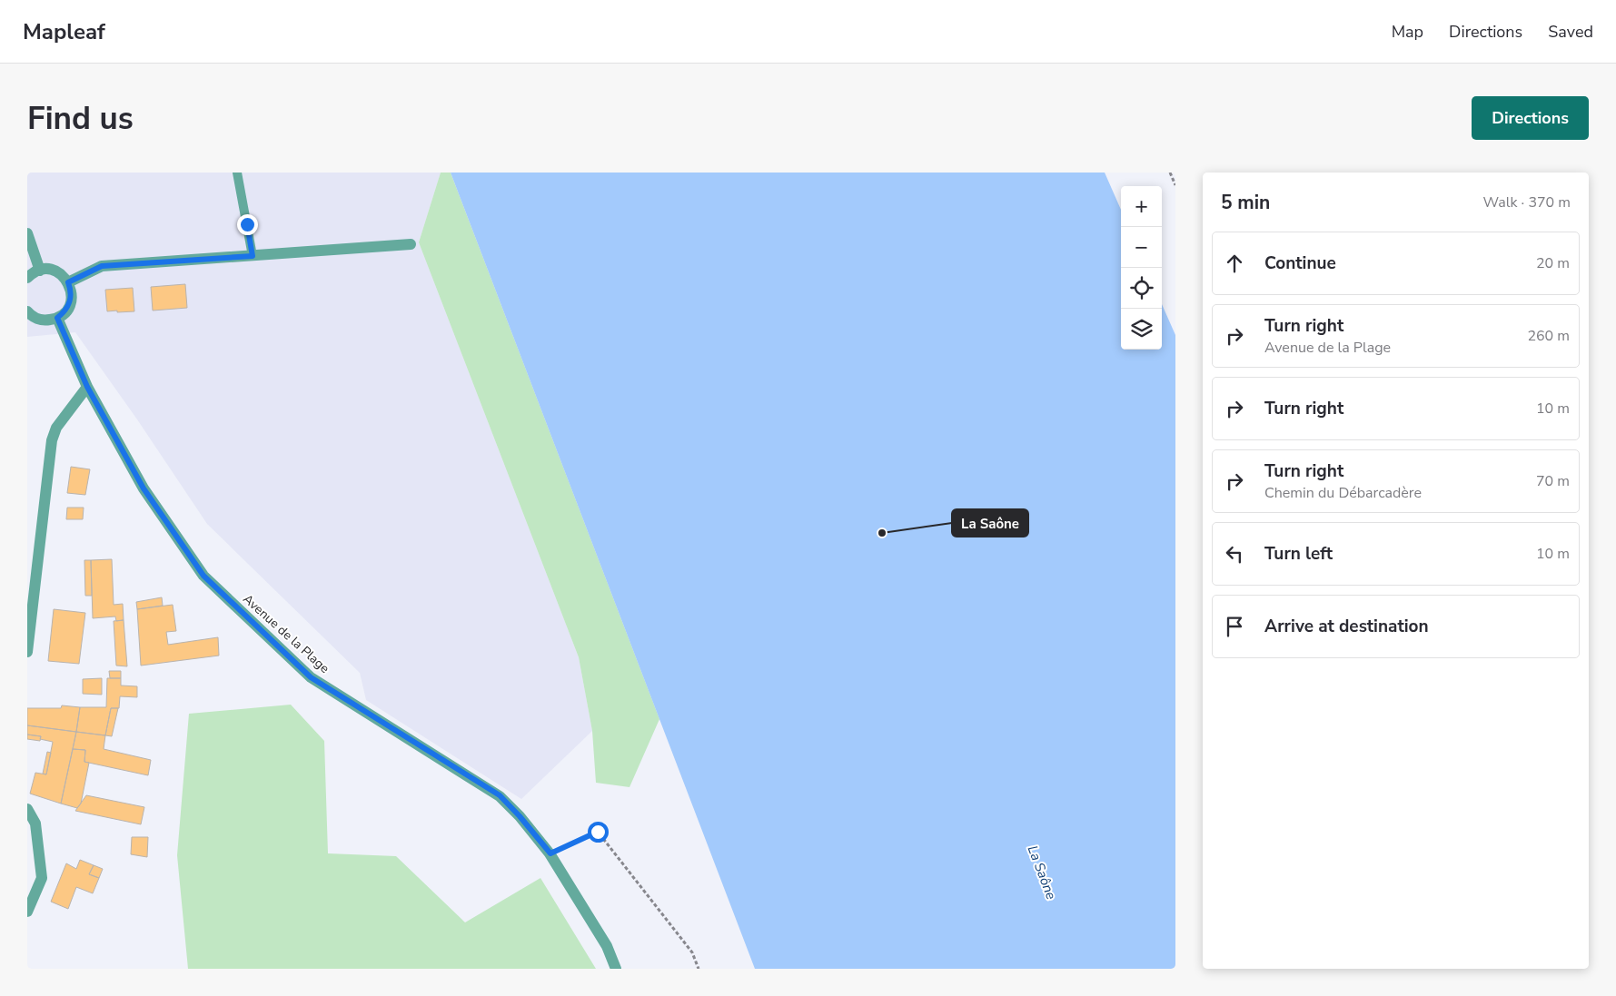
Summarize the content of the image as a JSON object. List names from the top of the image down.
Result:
{
  "streets": {
    "street": ["Avenue de la Plage"]
  },
  "water": ["La Saône"],
  "places": ["La Saône"],
  "page": {
    "header": "Mapleaf",
    "nav": ["Map", "Directions", "Saved"],
    "buttons": "Directions",
    "title": "Find us",
    "heading": ["5 min", "Walk · 370 m"],
    "map_buttons": ["+", "−"],
    "list": [
      ["Continue", "20 m"],
      ["Turn right", "Avenue de la Plage", "260 m"],
      ["Turn right", "10 m"],
      ["Turn right", "Chemin du Débarcadère", "70 m"],
      ["Turn left", "10 m"],
      "Arrive at destination"
    ]
  }
}
